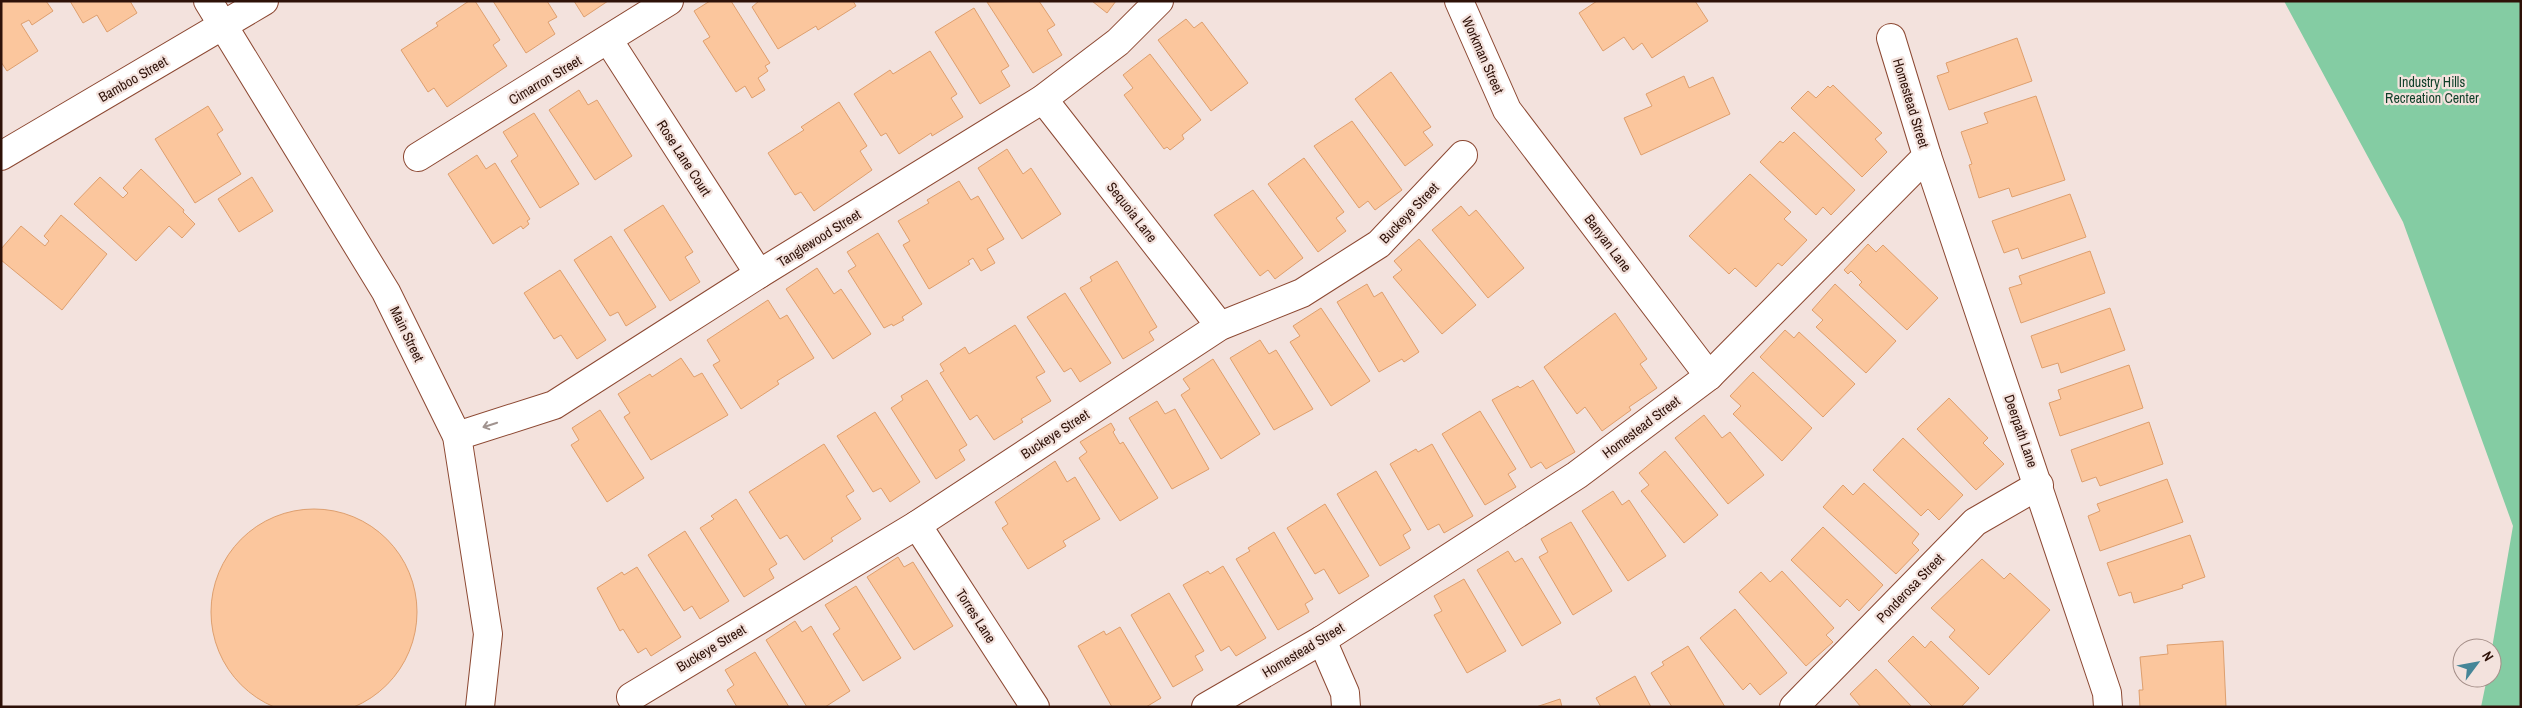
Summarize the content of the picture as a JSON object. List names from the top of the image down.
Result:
{
  "streets": {
    "street": [
      "Workman Street",
      "Bamboo Street",
      "Cimarron Street",
      "Homestead Street",
      "Rose Lane Court",
      "Sequoia Lane",
      "Buckeye Street",
      "Tanglewood Street",
      "Banyan Lane",
      "Main Street",
      "Deerpath Lane",
      "Ponderosa Street",
      "Torres Lane"
    ]
  },
  "crossings": [
    ["Workman Street", "Banyan Lane"],
    ["Bamboo Street", "Main Street"],
    ["Cimarron Street", "Rose Lane Court"],
    ["Homestead Street", "Banyan Lane"],
    ["Homestead Street", "Deerpath Lane"],
    ["Rose Lane Court", "Tanglewood Street"],
    ["Sequoia Lane", "Buckeye Street"],
    ["Sequoia Lane", "Tanglewood Street"],
    ["Buckeye Street", "Torres Lane"],
    ["Tanglewood Street", "Main Street"],
    ["Deerpath Lane", "Ponderosa Street"]
  ],
  "one_way": ["Tanglewood Street"],
  "parks": ["Industry Hills Recreation Center"],
  "north": "top right"
}
